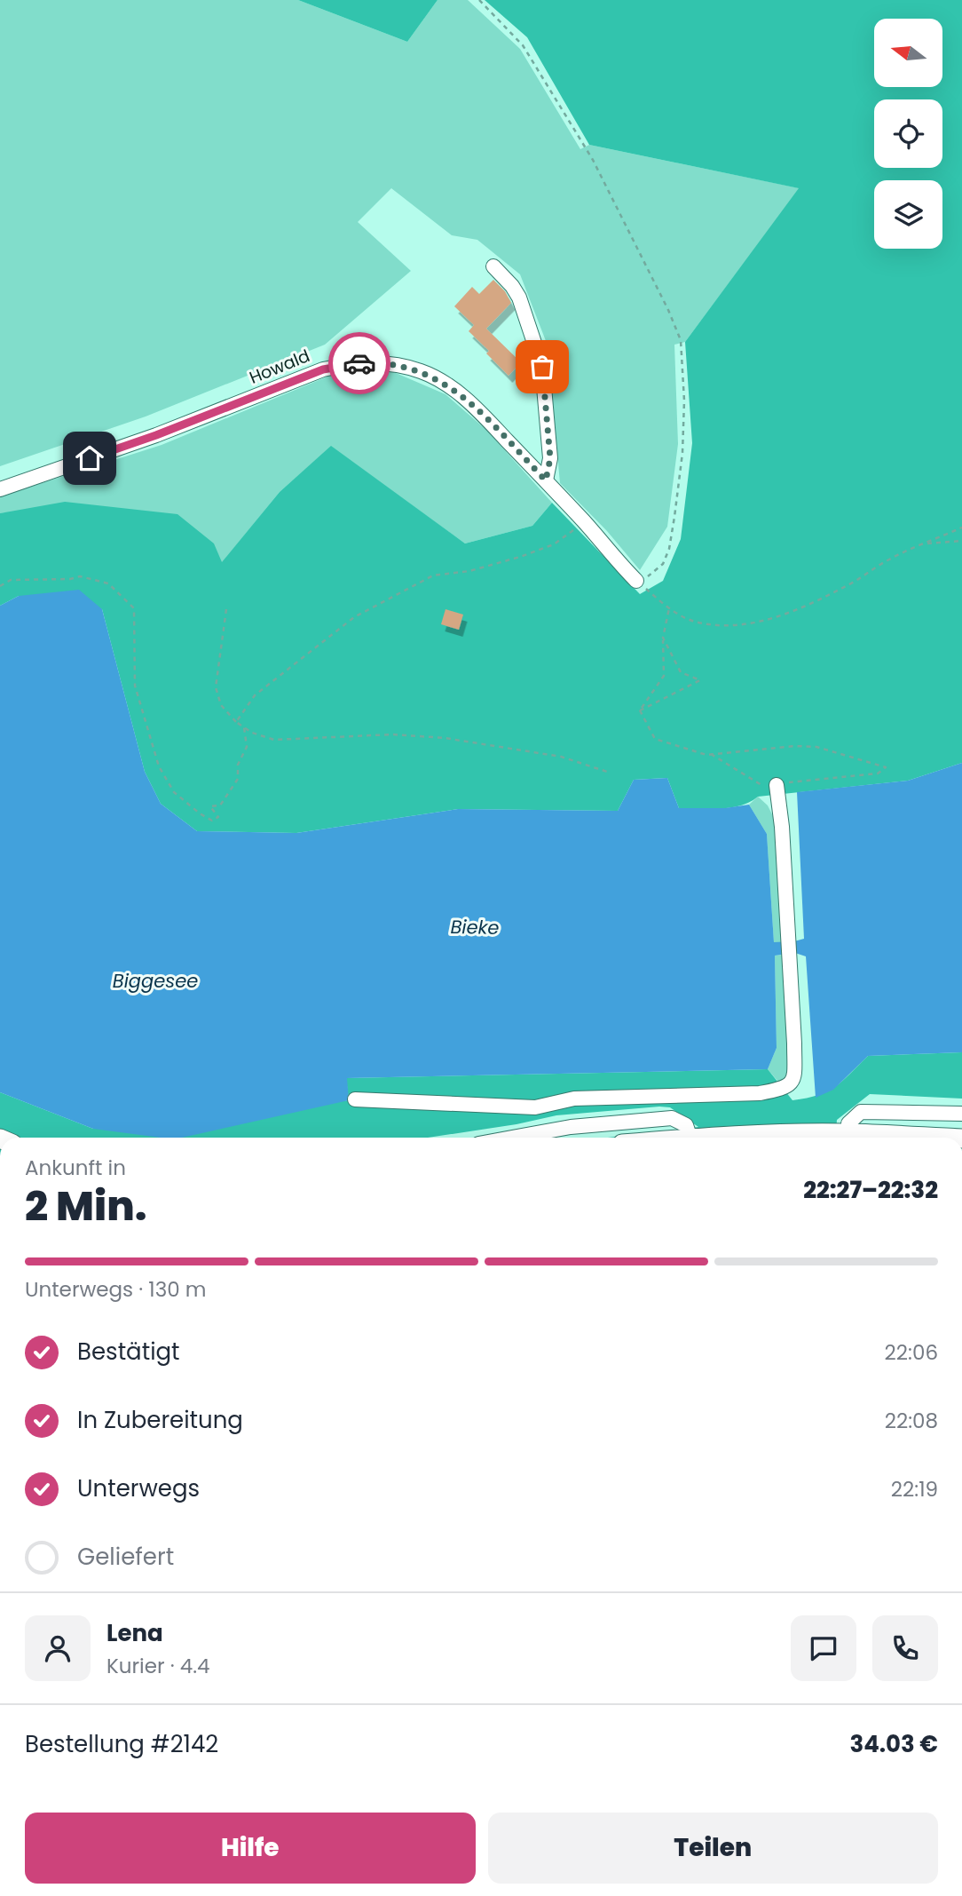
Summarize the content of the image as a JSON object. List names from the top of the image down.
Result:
{
  "streets": {
    "street": ["Howald"]
  },
  "water": ["Bieke", "Biggesee"],
  "north": "left",
  "page": {
    "heading": ["2 Min.", "Ankunft in", "22:27–22:32"],
    "panel": [
      "Lena",
      "Kurier · 4.4",
      "Bestellung #2142",
      "34.03 €"
    ],
    "bar": "Unterwegs · 130 m",
    "list": [
      ["Bestätigt", "22:06"],
      ["In Zubereitung", "22:08"],
      ["Unterwegs", "22:19"],
      "Geliefert"
    ],
    "buttons": ["Hilfe", "Teilen"]
  }
}
